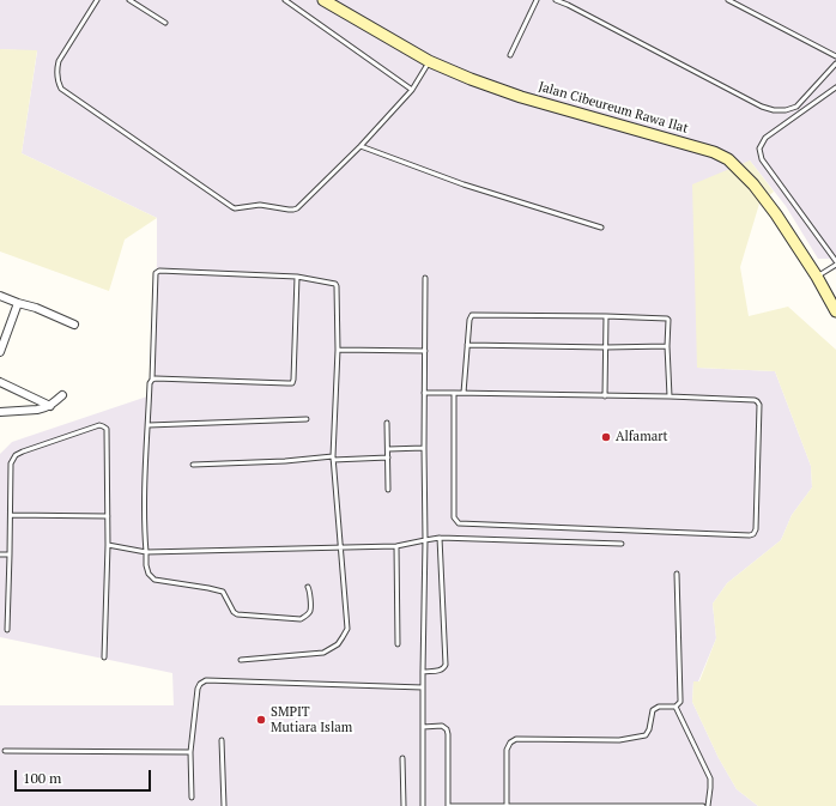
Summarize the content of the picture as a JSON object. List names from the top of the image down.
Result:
{
  "streets": {
    "street": ["Jalan Cibeureum Rawa Ilat"]
  },
  "places": ["Alfamart", "SMPIT Mutiara Islam"],
  "scale_bar": "100 m"
}
